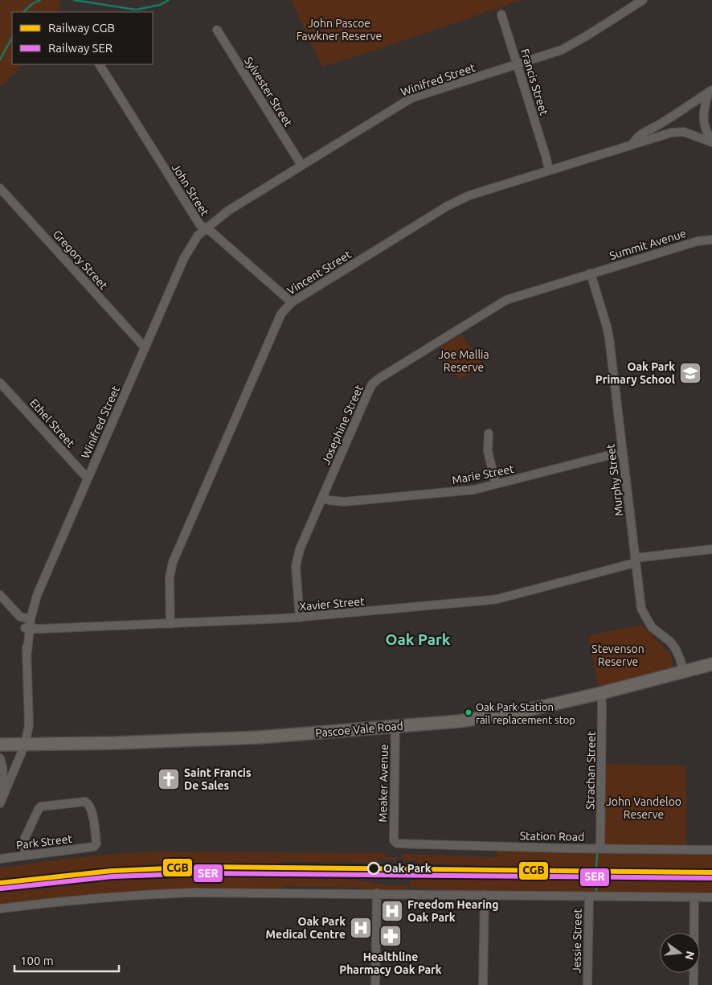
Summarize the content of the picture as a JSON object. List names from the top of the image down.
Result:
{
  "streets": {
    "main road": ["Pascoe Vale Road"],
    "street": [
      "Winifred Street",
      "Francis Street",
      "Sylvester Street",
      "John Street",
      "Summit Avenue",
      "Gregory Street",
      "Vincent Street",
      "Ethel Street",
      "Josephine Street",
      "Marie Street",
      "Murphy Street",
      "Xavier Street",
      "Strachan Street",
      "Meaker Avenue",
      "Station Road",
      "Park Street",
      "Jessie Street"
    ]
  },
  "crossings": [
    ["Winifred Street", "Francis Street"],
    ["Winifred Street", "Sylvester Street"],
    ["Winifred Street", "John Street"],
    ["Winifred Street", "Gregory Street"],
    ["Winifred Street", "Ethel Street"],
    ["Winifred Street", "Xavier Street"],
    ["Winifred Street", "Pascoe Vale Road"],
    ["Francis Street", "Vincent Street"],
    ["John Street", "Vincent Street"],
    ["Summit Avenue", "Josephine Street"],
    ["Summit Avenue", "Murphy Street"],
    ["Vincent Street", "Xavier Street"],
    ["Josephine Street", "Marie Street"],
    ["Josephine Street", "Murphy Street"],
    ["Josephine Street", "Xavier Street"],
    ["Marie Street", "Murphy Street"],
    ["Murphy Street", "Xavier Street"],
    ["Murphy Street", "Pascoe Vale Road"],
    ["Pascoe Vale Road", "Strachan Street"],
    ["Pascoe Vale Road", "Meaker Avenue"],
    ["Strachan Street", "Station Road"],
    ["Meaker Avenue", "Station Road"]
  ],
  "districts": ["Oak Park"],
  "parks": [
    "John Pascoe Fawkner Reserve",
    "Joe Mallia Reserve",
    "Stevenson Reserve",
    "John Vandeloo Reserve"
  ],
  "places": {
    "school or university": ["Oak Park Primary School"],
    "other": ["Oak Park Station rail replacement stop", "Oak Park"],
    "church": ["Saint Francis De Sales"],
    "hospital": ["Freedom Hearing Oak Park", "Oak Park Medical Centre"],
    "pharmacy": ["Healthline Pharmacy Oak Park"]
  },
  "lines": ["rail line CGB", "rail line SER"],
  "legend": ["Railway CGB", "Railway SER"],
  "scale_bar": "100 m",
  "north": "right"
}
